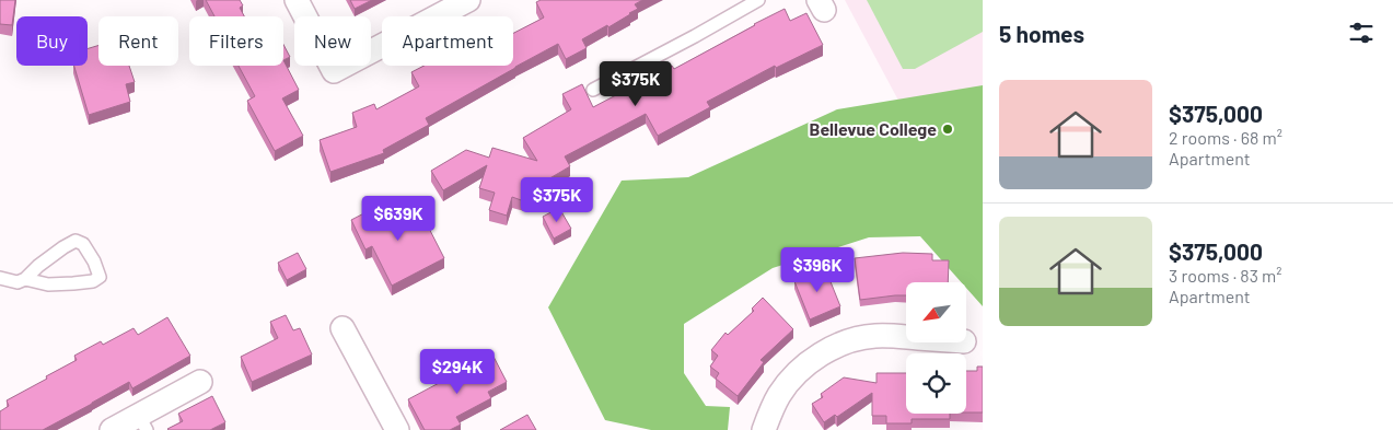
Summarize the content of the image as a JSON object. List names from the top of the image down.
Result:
{
  "places": ["Bellevue College"],
  "north": "bottom left",
  "page": {
    "heading": "5 homes",
    "chip": [
      "Buy",
      "Rent",
      "Filters",
      "New",
      "Apartment"
    ],
    "price": [
      "$375K",
      "$375K",
      "$639K",
      "$396K",
      "$294K"
    ],
    "list": [
      {
        "name": "$375,000",
        "note": "2 rooms · 68 m² · Apartment"
      },
      {
        "name": "$375,000",
        "note": "3 rooms · 83 m² · Apartment"
      }
    ]
  }
}
